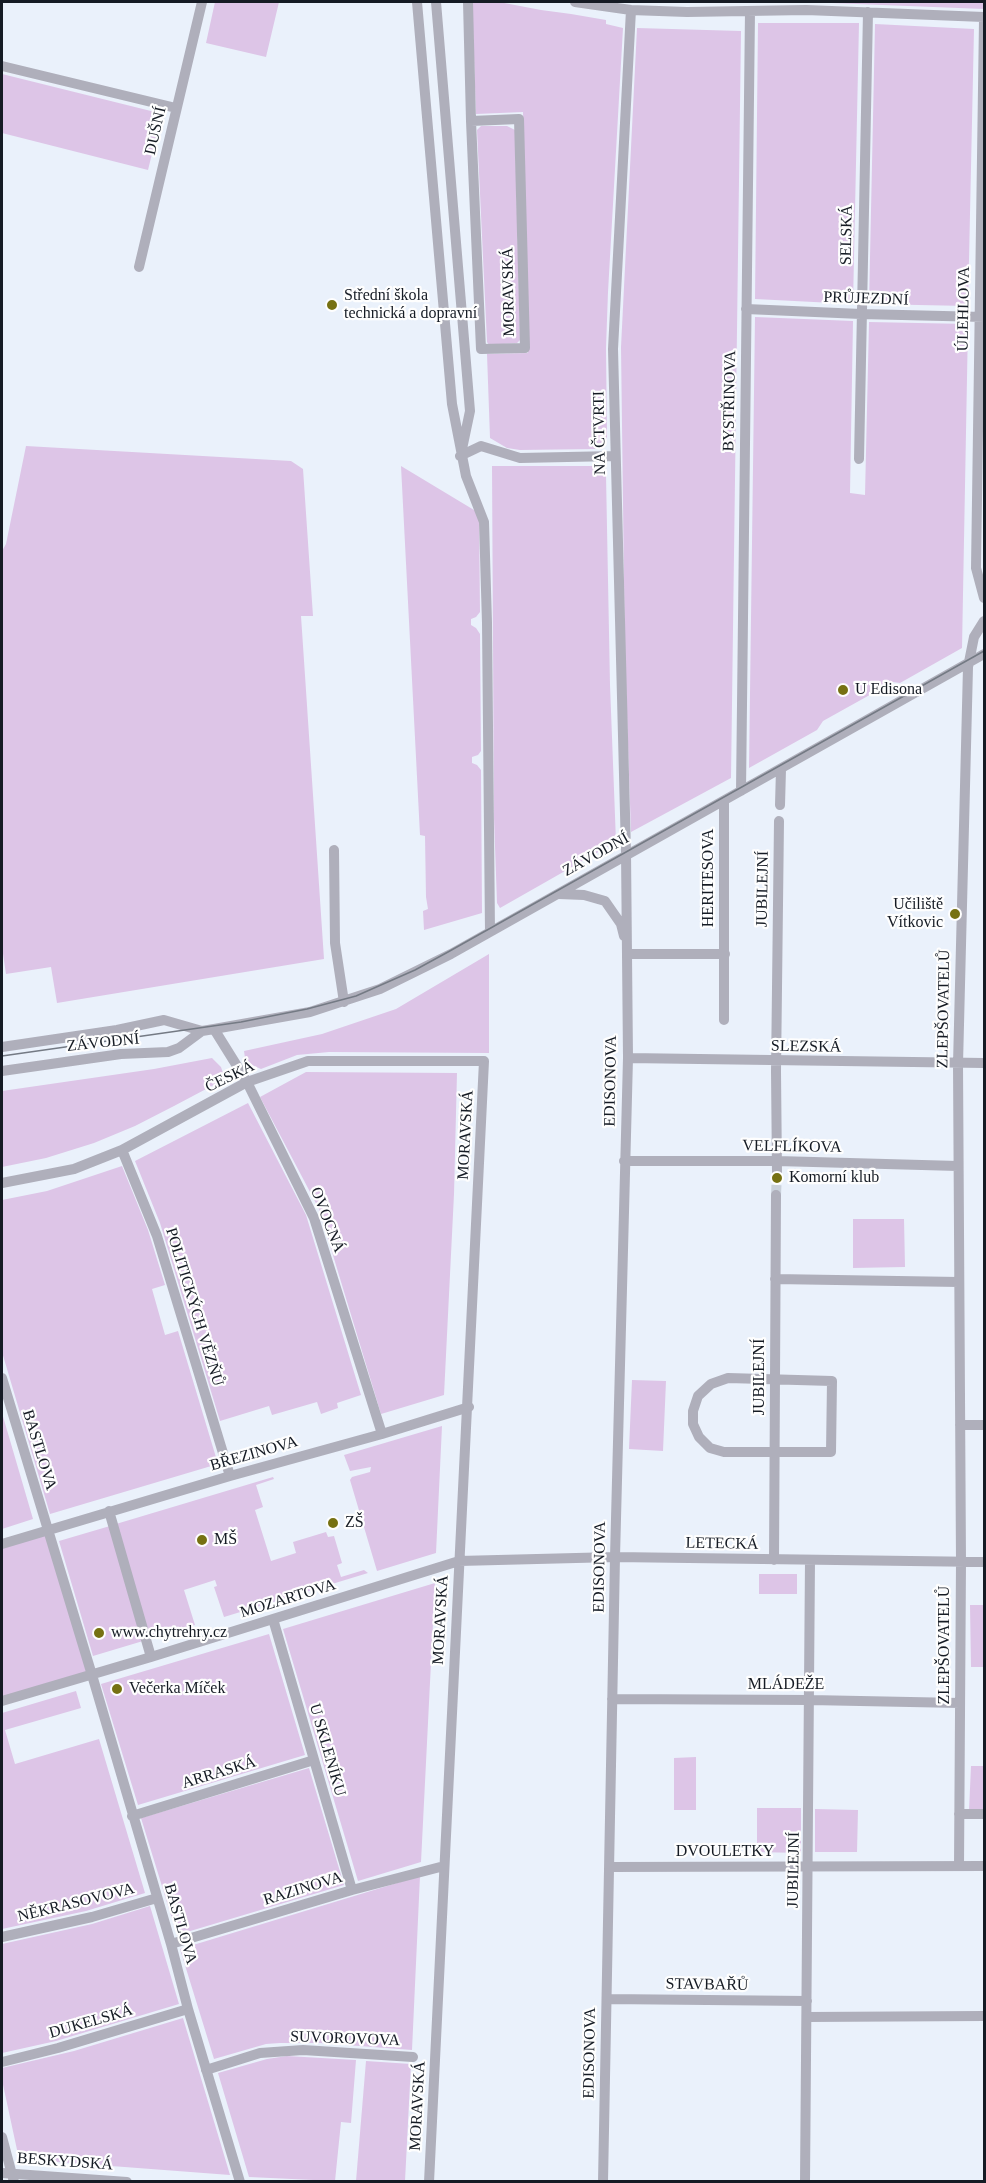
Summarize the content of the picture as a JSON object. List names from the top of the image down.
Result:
{
  "streets": {
    "street": [
      "DUŠNÍ",
      "SELSKÁ",
      "MORAVSKÁ",
      "PRŮJEZDNÍ",
      "ÚLEHLOVA",
      "BYSTŘINOVA",
      "NA ČTVRTI",
      "ZÁVODNÍ",
      "HERITESOVA",
      "JUBILEJNÍ",
      "ZLEPŠOVATELŮ",
      "SLEZSKÁ",
      "ČESKÁ",
      "EDISONOVA",
      "VELFLÍKOVA",
      "OVOCNÁ",
      "POLITICKÝCH VĚZŇŮ",
      "BASTLOVA",
      "BŘEZINOVA",
      "LETECKÁ",
      "MOZARTOVA",
      "MLÁDEŽE",
      "U SKLENÍKU",
      "ARRASKÁ",
      "DVOULETKY",
      "RAZINOVA",
      "NĚKRASOVOVA",
      "STAVBAŘŮ",
      "DUKELSKÁ",
      "SUVOROVOVA",
      "BESKYDSKÁ"
    ]
  },
  "crossings": [
    ["SELSKÁ", "PRŮJEZDNÍ"],
    ["MORAVSKÁ", "ČESKÁ"],
    ["MORAVSKÁ", "BŘEZINOVA"],
    ["MORAVSKÁ", "LETECKÁ"],
    ["MORAVSKÁ", "MOZARTOVA"],
    ["MORAVSKÁ", "RAZINOVA"],
    ["PRŮJEZDNÍ", "ÚLEHLOVA"],
    ["PRŮJEZDNÍ", "BYSTŘINOVA"],
    ["BYSTŘINOVA", "ZÁVODNÍ"],
    ["NA ČTVRTI", "ZÁVODNÍ"],
    ["NA ČTVRTI", "EDISONOVA"],
    ["ZÁVODNÍ", "HERITESOVA"],
    ["ZÁVODNÍ", "ZLEPŠOVATELŮ"],
    ["ZÁVODNÍ", "EDISONOVA"],
    ["ZÁVODNÍ", "OVOCNÁ"],
    ["JUBILEJNÍ", "SLEZSKÁ"],
    ["JUBILEJNÍ", "VELFLÍKOVA"],
    ["JUBILEJNÍ", "LETECKÁ"],
    ["JUBILEJNÍ", "MLÁDEŽE"],
    ["JUBILEJNÍ", "DVOULETKY"],
    ["JUBILEJNÍ", "STAVBAŘŮ"],
    ["ZLEPŠOVATELŮ", "SLEZSKÁ"],
    ["ZLEPŠOVATELŮ", "VELFLÍKOVA"],
    ["ZLEPŠOVATELŮ", "LETECKÁ"],
    ["ZLEPŠOVATELŮ", "MLÁDEŽE"],
    ["ZLEPŠOVATELŮ", "DVOULETKY"],
    ["SLEZSKÁ", "EDISONOVA"],
    ["ČESKÁ", "OVOCNÁ"],
    ["ČESKÁ", "POLITICKÝCH VĚZŇŮ"],
    ["EDISONOVA", "VELFLÍKOVA"],
    ["EDISONOVA", "LETECKÁ"],
    ["EDISONOVA", "MLÁDEŽE"],
    ["EDISONOVA", "DVOULETKY"],
    ["EDISONOVA", "STAVBAŘŮ"],
    ["OVOCNÁ", "BŘEZINOVA"],
    ["POLITICKÝCH VĚZŇŮ", "BŘEZINOVA"],
    ["BASTLOVA", "BŘEZINOVA"],
    ["BASTLOVA", "MOZARTOVA"],
    ["BASTLOVA", "ARRASKÁ"],
    ["BASTLOVA", "RAZINOVA"],
    ["BASTLOVA", "NĚKRASOVOVA"],
    ["BASTLOVA", "DUKELSKÁ"],
    ["BASTLOVA", "SUVOROVOVA"],
    ["LETECKÁ", "MOZARTOVA"],
    ["MOZARTOVA", "U SKLENÍKU"],
    ["U SKLENÍKU", "ARRASKÁ"],
    ["U SKLENÍKU", "RAZINOVA"]
  ],
  "places": [
    "Střední škola technická a dopravní",
    "U Edisona",
    "Učiliště Vítkovic",
    "Komorní klub",
    "ZŠ",
    "MŠ",
    "www.chytrehry.cz",
    "Večerka Míček"
  ]
}
